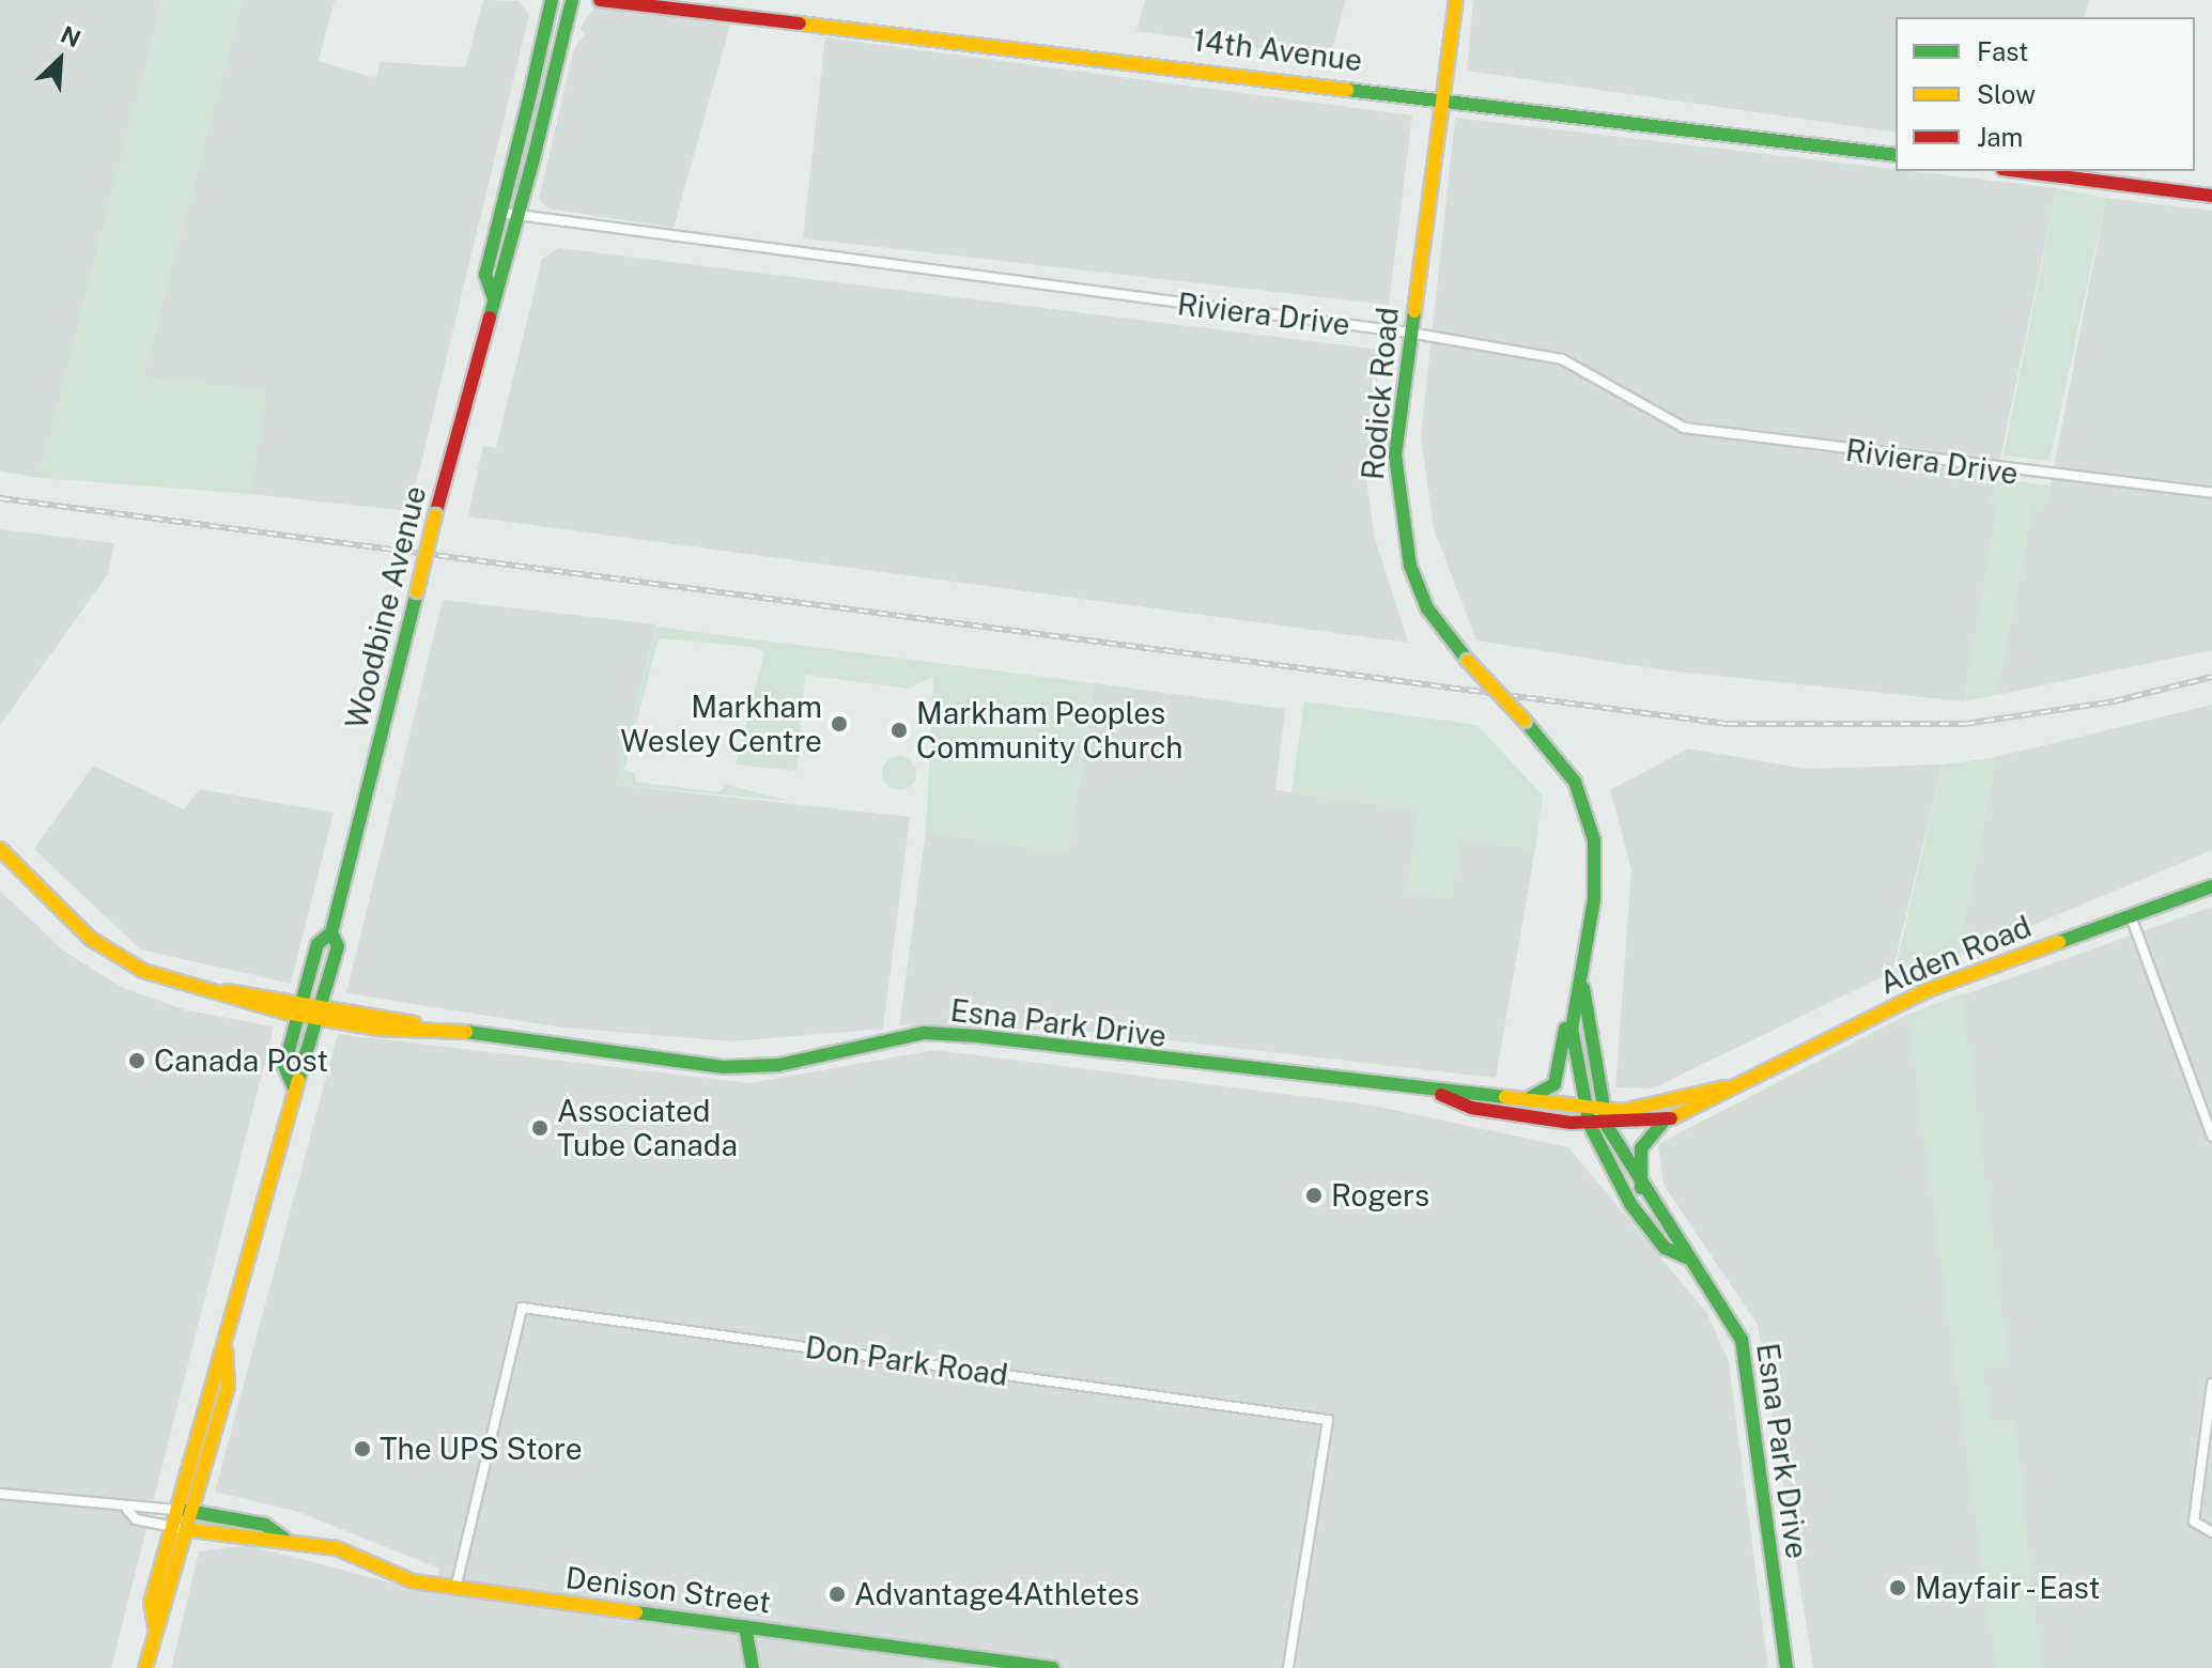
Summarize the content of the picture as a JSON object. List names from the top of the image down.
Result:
{
  "streets": {
    "main road": [
      "14th Avenue",
      "Rodick Road",
      "Woodbine Avenue",
      "Alden Road",
      "Esna Park Drive",
      "Denison Street"
    ],
    "street": ["Riviera Drive", "Don Park Road"]
  },
  "crossings": [
    ["14th Avenue", "Rodick Road"],
    ["Riviera Drive", "Rodick Road"],
    ["Riviera Drive", "Woodbine Avenue"],
    ["Rodick Road", "Alden Road"],
    ["Rodick Road", "Esna Park Drive"],
    ["Woodbine Avenue", "Esna Park Drive"],
    ["Woodbine Avenue", "Denison Street"],
    ["Alden Road", "Esna Park Drive"],
    ["Don Park Road", "Denison Street"]
  ],
  "places": [
    "Markham Wesley Centre",
    "Markham Peoples Community Church",
    "Canada Post",
    "Associated Tube Canada",
    "Rogers",
    "The UPS Store",
    "Mayfair - East",
    "Advantage4Athletes"
  ],
  "legend": ["Fast", "Slow", "Jam"],
  "north": "top right"
}
